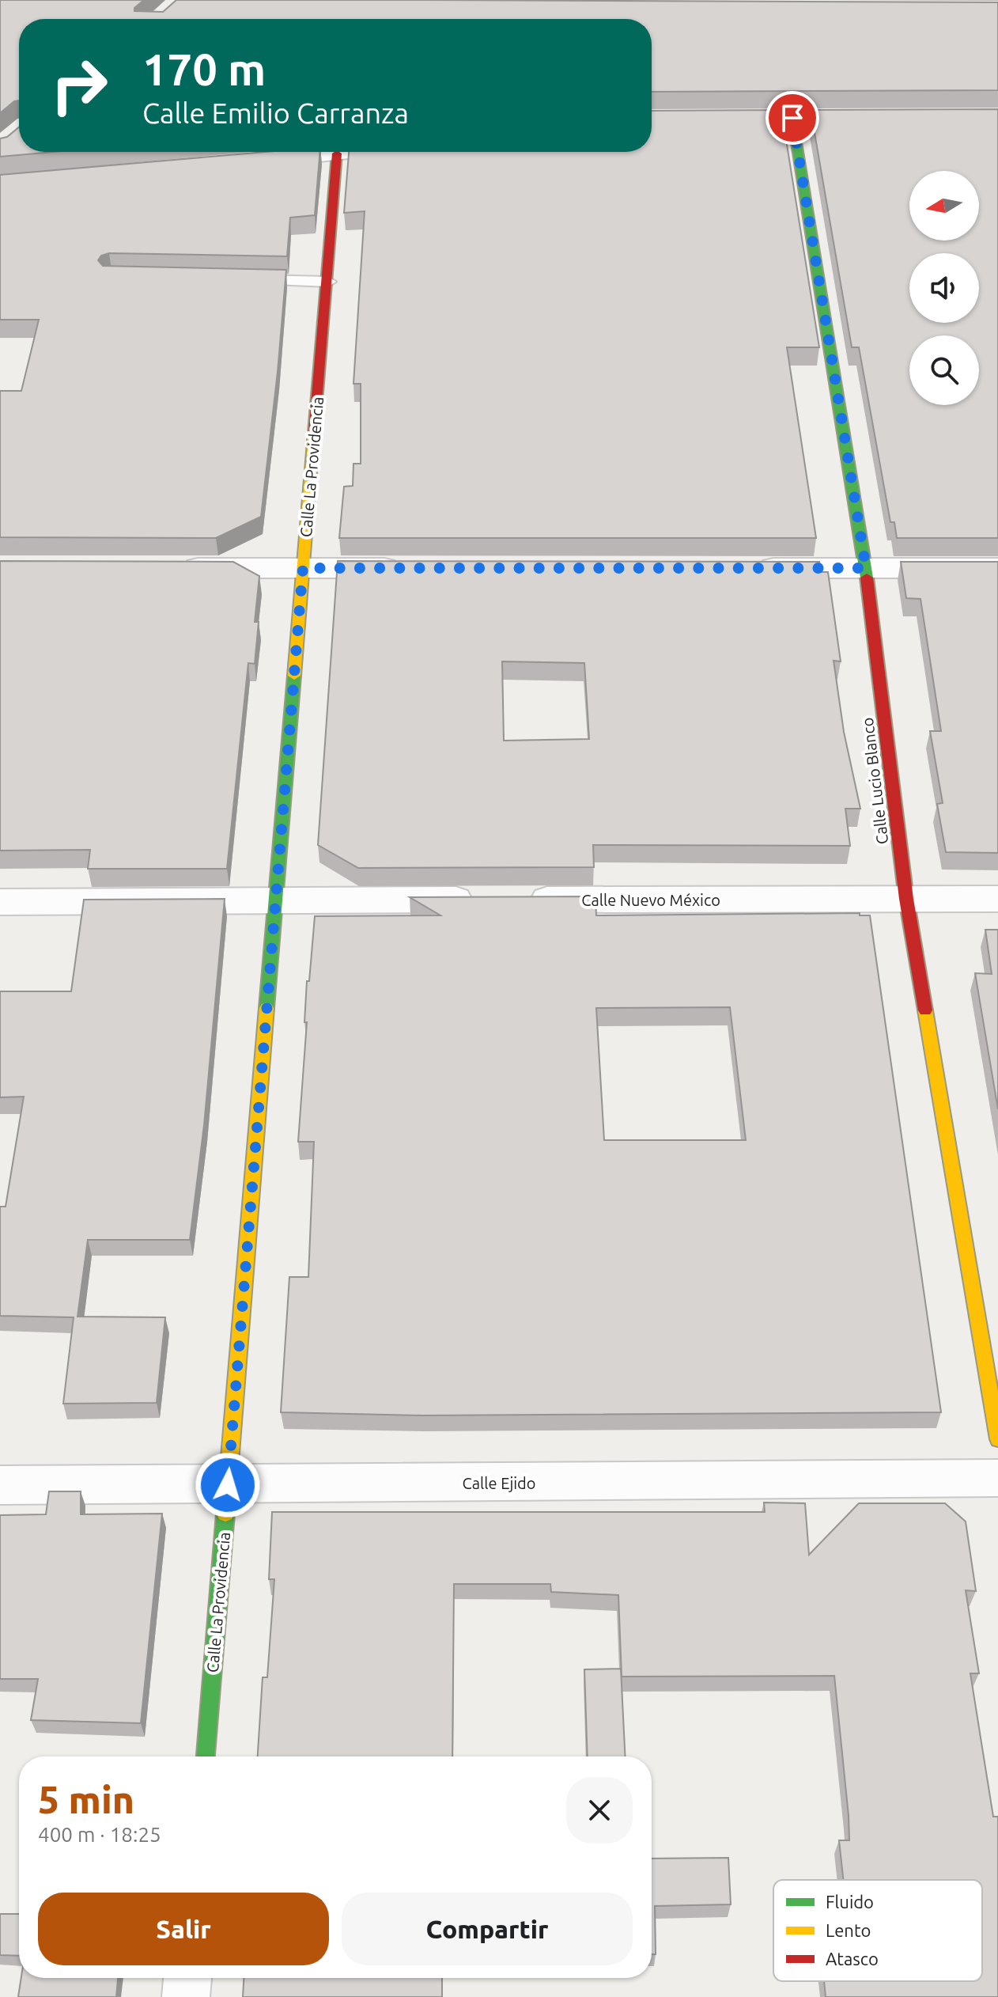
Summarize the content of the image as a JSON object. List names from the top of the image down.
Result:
{
  "streets": {
    "street": [
      "Calle La Providencia",
      "Calle Lucio Blanco",
      "Calle Nuevo México",
      "Calle Ejido"
    ]
  },
  "crossings": [
    ["Calle La Providencia", "Calle Nuevo México"],
    ["Calle La Providencia", "Calle Ejido"],
    ["Calle Lucio Blanco", "Calle Nuevo México"]
  ],
  "legend": ["Fluido", "Lento", "Atasco"],
  "north": "left",
  "page": {
    "turn": ["170 m", "Calle Emilio Carranza"],
    "heading": ["5 min", "400 m · 18:25"],
    "buttons": ["Salir", "Compartir"]
  }
}
